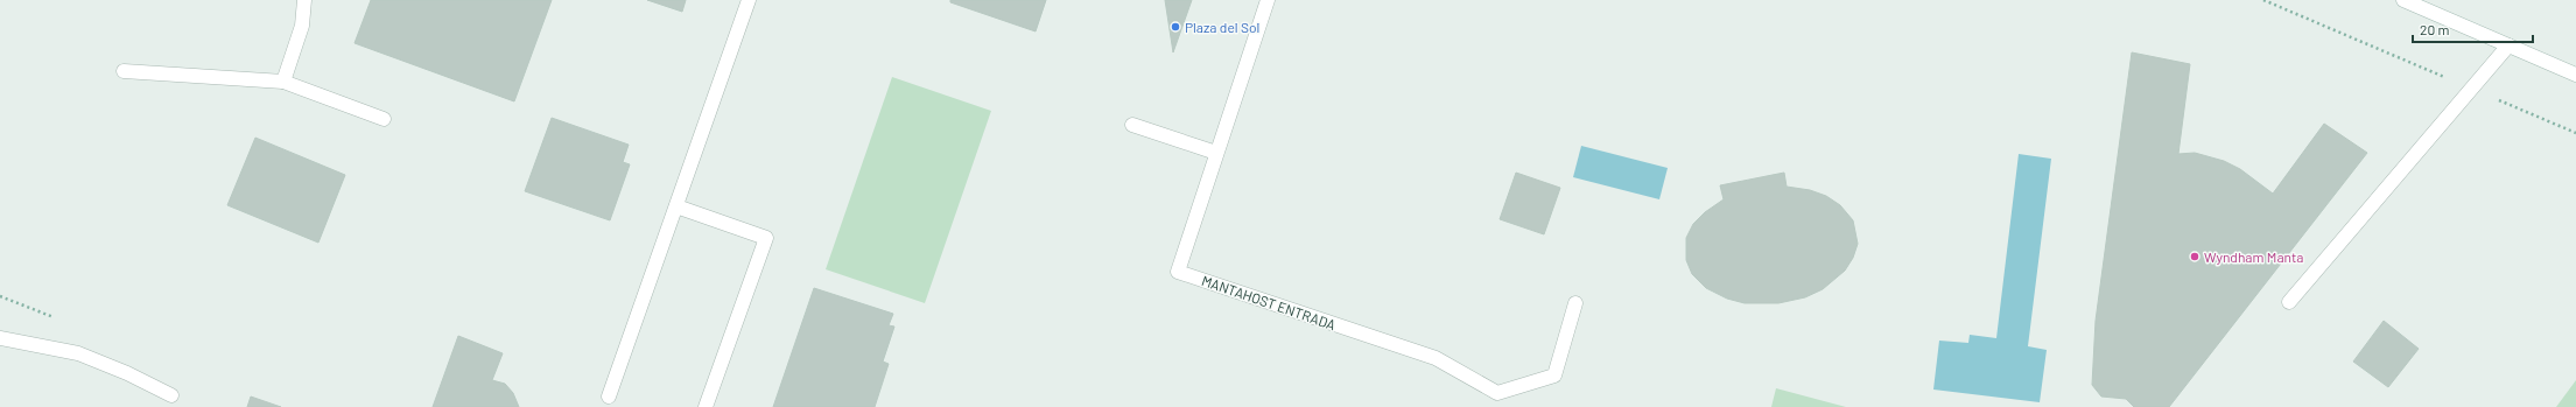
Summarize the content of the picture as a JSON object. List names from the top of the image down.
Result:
{
  "streets": {
    "street": ["MANTAHOST ENTRADA"]
  },
  "places": ["Plaza del Sol", "Wyndham Manta"],
  "scale_bar": "20 m"
}
